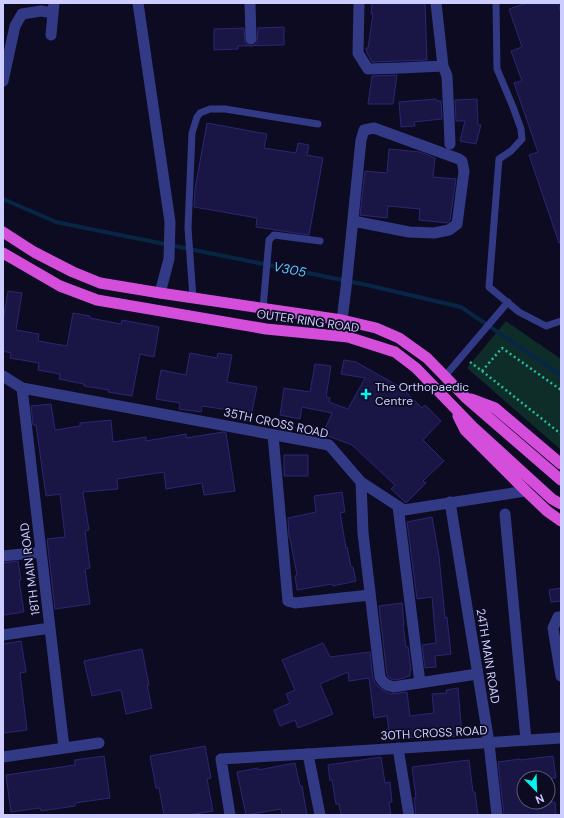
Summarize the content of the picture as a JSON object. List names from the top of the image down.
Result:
{
  "streets": {
    "highway": ["OUTER RING ROAD"],
    "street": [
      "35TH CROSS ROAD",
      "18TH MAIN ROAD",
      "24TH MAIN ROAD",
      "30TH CROSS ROAD"
    ]
  },
  "crossings": [
    ["35TH CROSS ROAD", "18TH MAIN ROAD"],
    ["35TH CROSS ROAD", "24TH MAIN ROAD"],
    ["24TH MAIN ROAD", "30TH CROSS ROAD"]
  ],
  "water": ["V305"],
  "places": {
    "health": ["The Orthopaedic Centre"]
  },
  "north": "bottom right"
}
